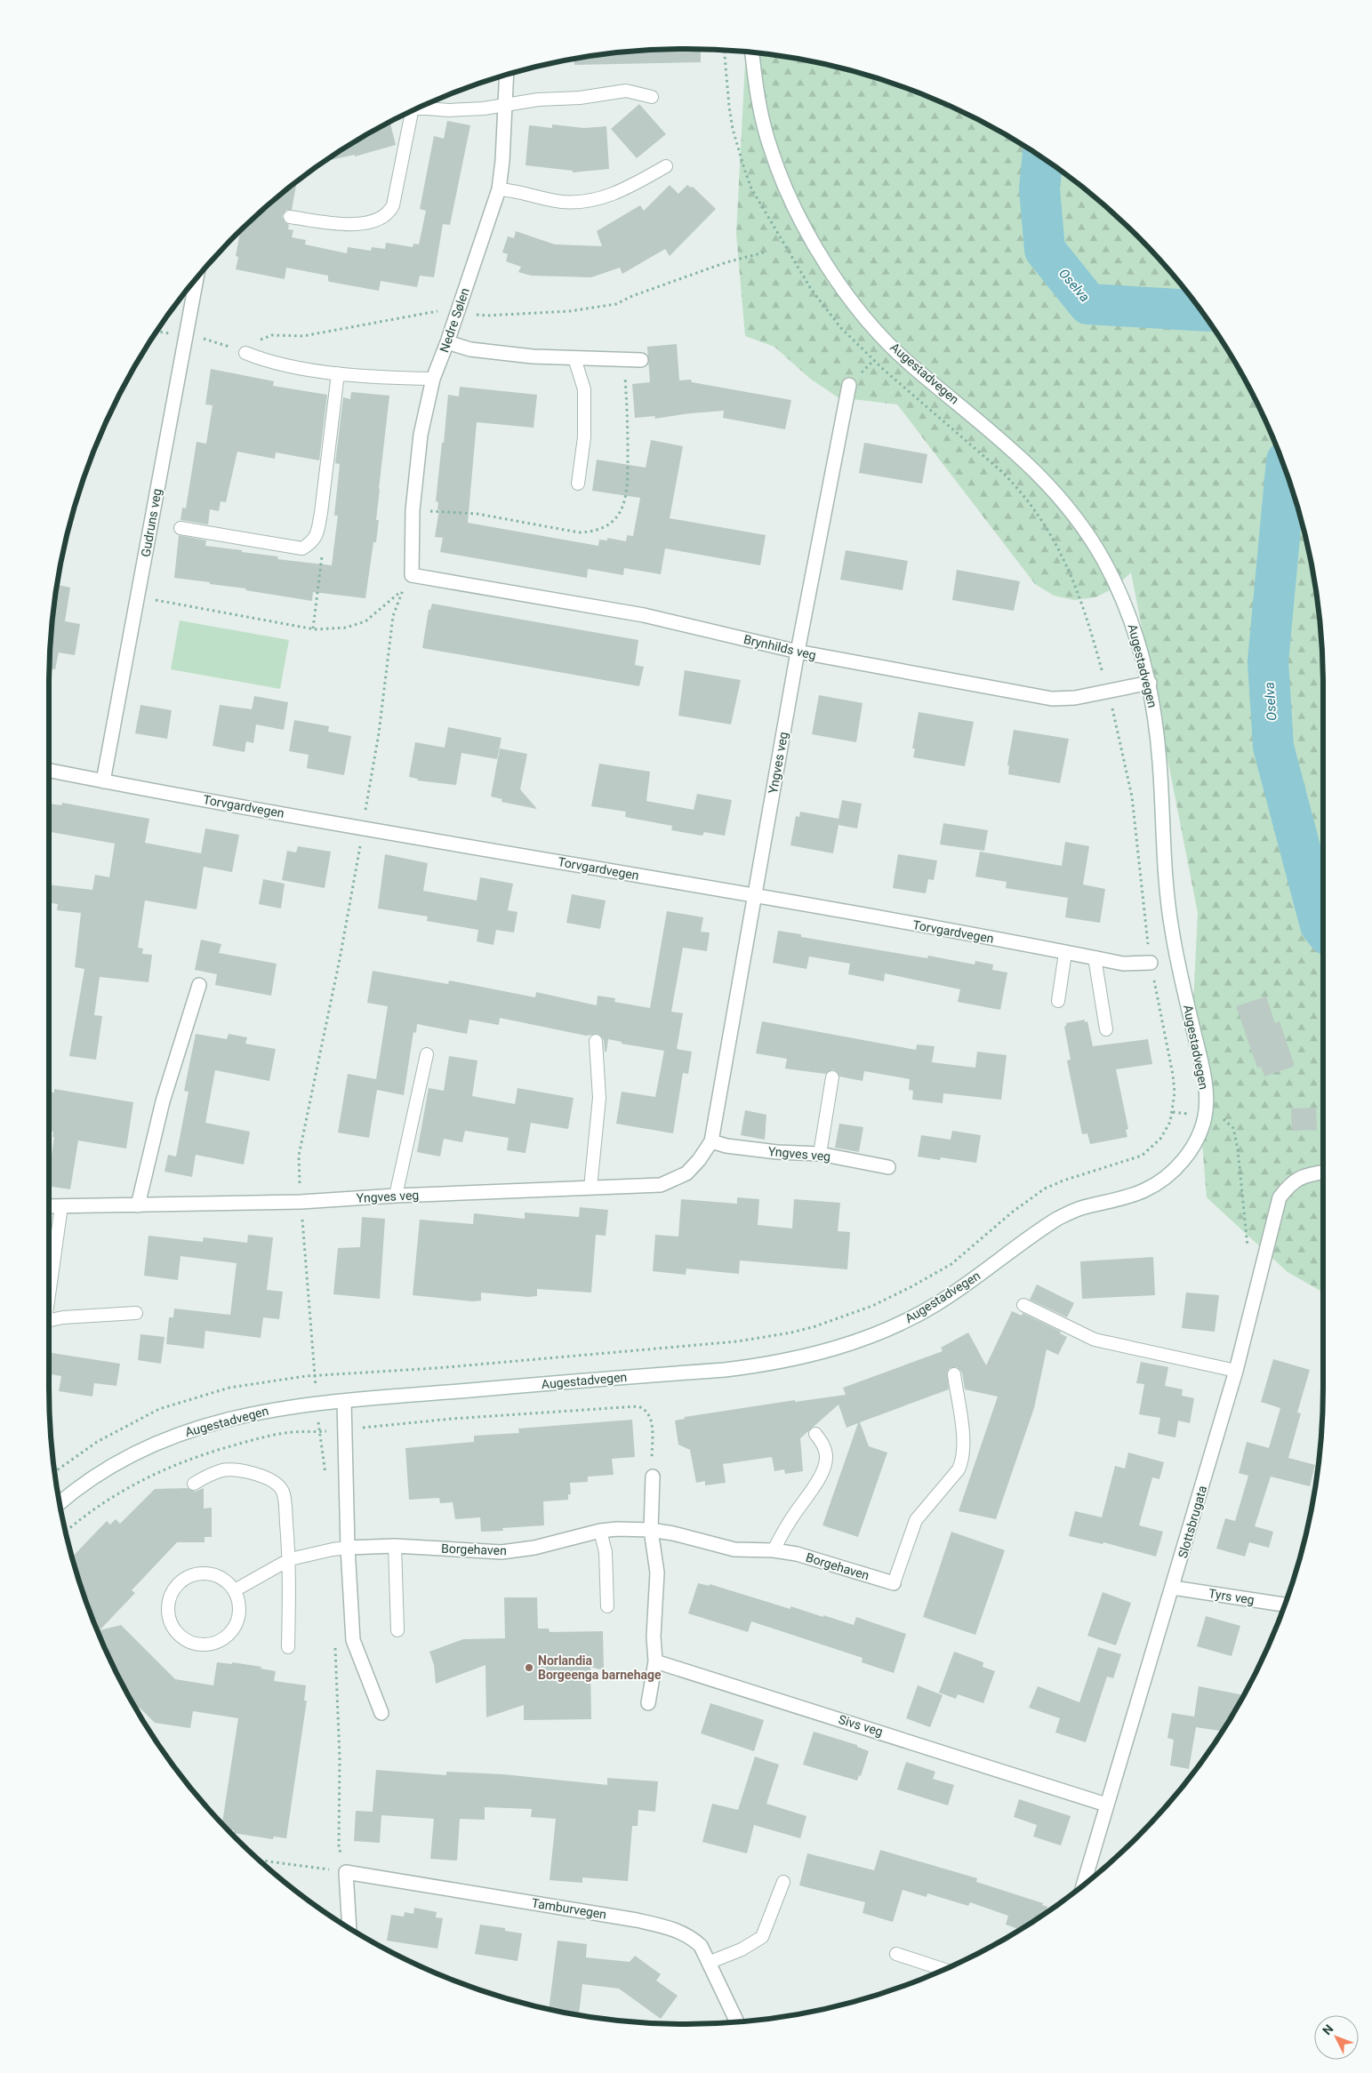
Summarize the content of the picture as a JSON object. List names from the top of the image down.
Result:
{
  "streets": {
    "street": [
      "Nedre Sølen",
      "Augestadvegen",
      "Gudruns veg",
      "Brynhilds veg",
      "Yngves veg",
      "Torvgardvegen",
      "Slottsbrugata",
      "Borgehaven",
      "Tyrs veg",
      "Sivs veg",
      "Tamburvegen"
    ]
  },
  "crossings": [
    ["Nedre Sølen", "Brynhilds veg"],
    ["Augestadvegen", "Brynhilds veg"],
    ["Gudruns veg", "Torvgardvegen"],
    ["Brynhilds veg", "Yngves veg"],
    ["Yngves veg", "Torvgardvegen"],
    ["Slottsbrugata", "Tyrs veg"],
    ["Slottsbrugata", "Sivs veg"]
  ],
  "water": ["Oselva"],
  "places": ["Norlandia Borgeenga barnehage"],
  "north": "top left"
}
